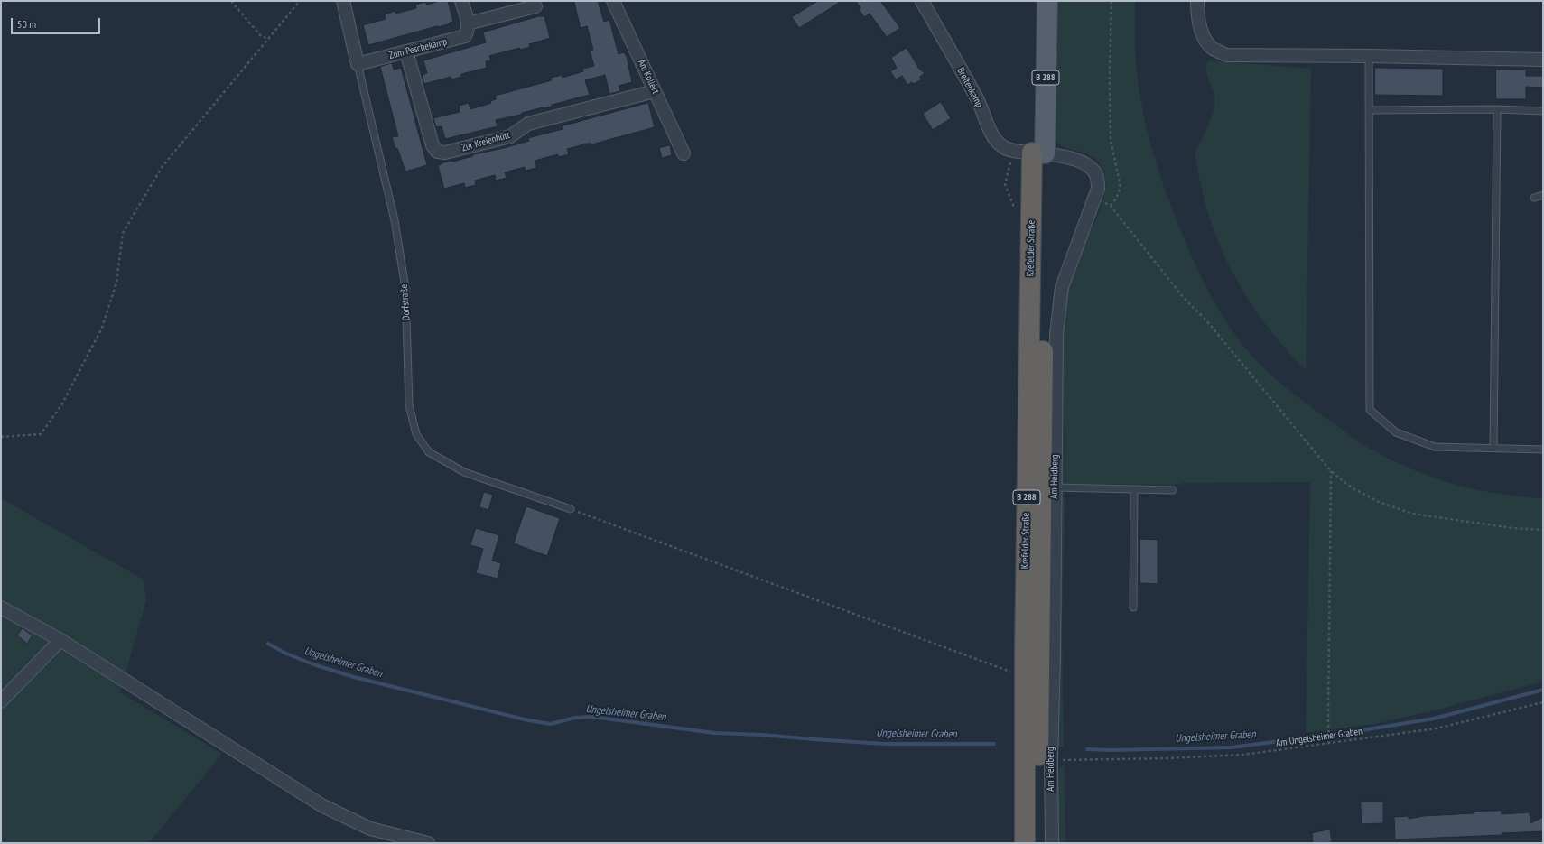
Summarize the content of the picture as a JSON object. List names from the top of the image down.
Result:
{
  "streets": {
    "highway": ["B 288", "Krefelder Straße"],
    "street": [
      "Zum Peschekamp",
      "Am Kollert",
      "Breitenkamp",
      "Zur Kreienhütt",
      "Dorfstraße",
      "Am Heidberg"
    ],
    "path": ["Am Ungelsheimer Graben"]
  },
  "crossings": [
    ["Zum Peschekamp", "Zur Kreienhütt"],
    ["Zum Peschekamp", "Dorfstraße"],
    ["Am Kollert", "Zur Kreienhütt"],
    ["Breitenkamp", "Krefelder Straße"],
    ["Breitenkamp", "Am Heidberg"],
    ["Krefelder Straße", "Am Heidberg"],
    ["Am Heidberg", "Am Ungelsheimer Graben"]
  ],
  "water": ["Ungelsheimer Graben"],
  "scale_bar": "50 m"
}
